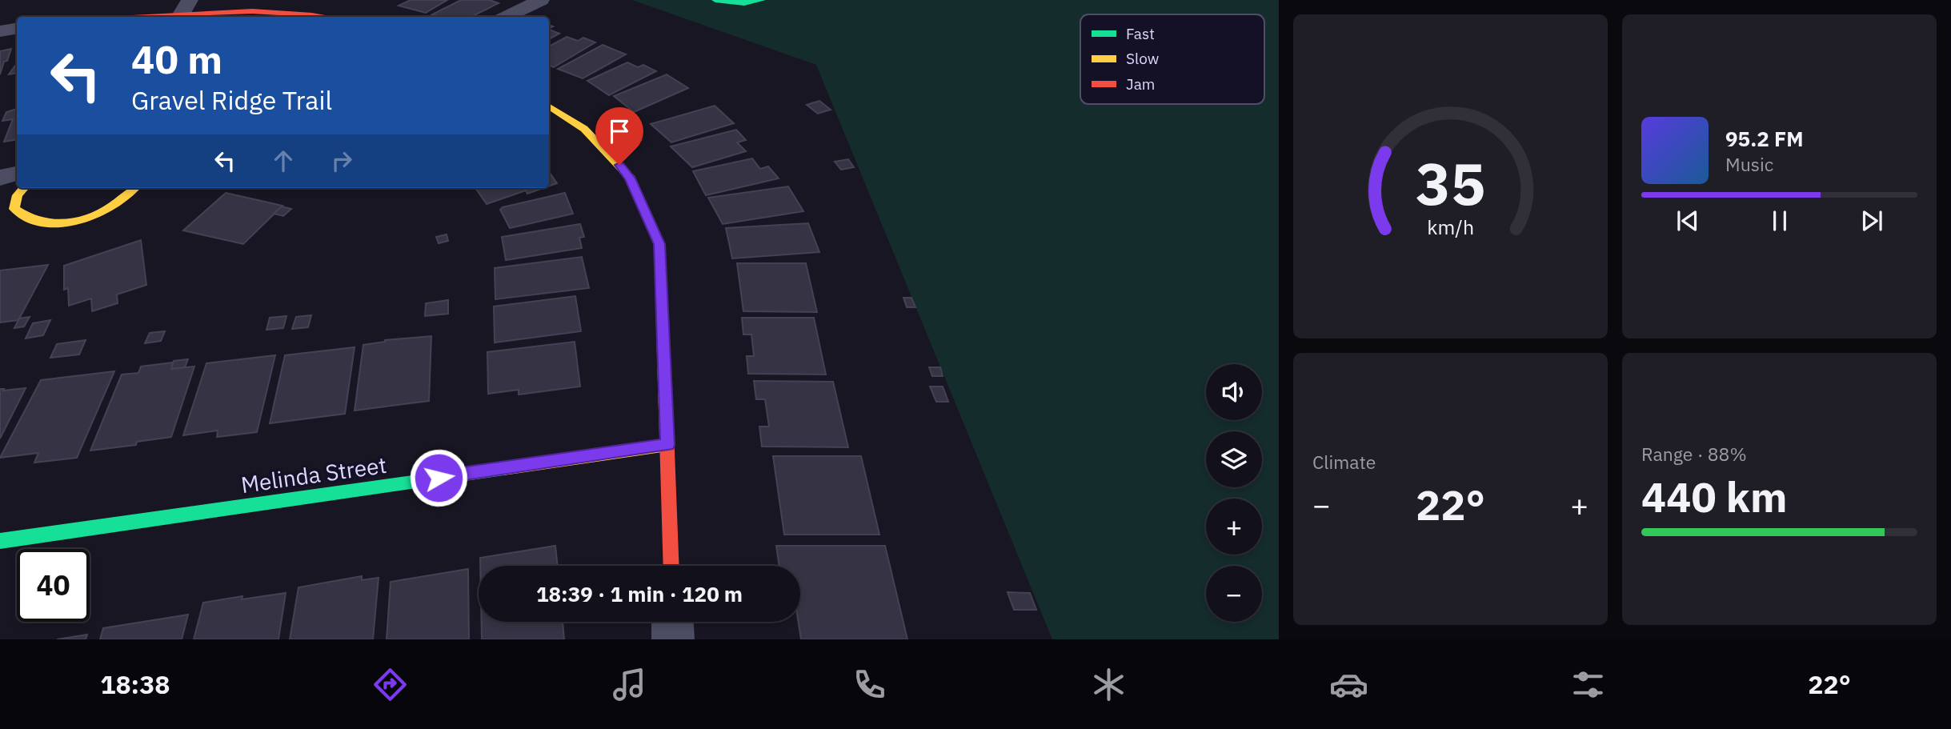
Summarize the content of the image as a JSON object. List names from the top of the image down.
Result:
{
  "streets": {
    "street": ["Melinda Street"]
  },
  "legend": ["Fast", "Slow", "Jam"],
  "page": {
    "turn": ["40 m", "Gravel Ridge Trail"],
    "song": ["95.2 FM", "Music"],
    "tile": [
      "Climate",
      ["Range · 88%", "440 km"]
    ],
    "map_buttons": ["+", "−"],
    "heat": ["−", "22°", "+"],
    "limit": "40",
    "trip": "18:39 · 1 min · 120 m",
    "tabs": ["18:38", "22°"],
    "gauge": ["35", "km/h"]
  }
}
